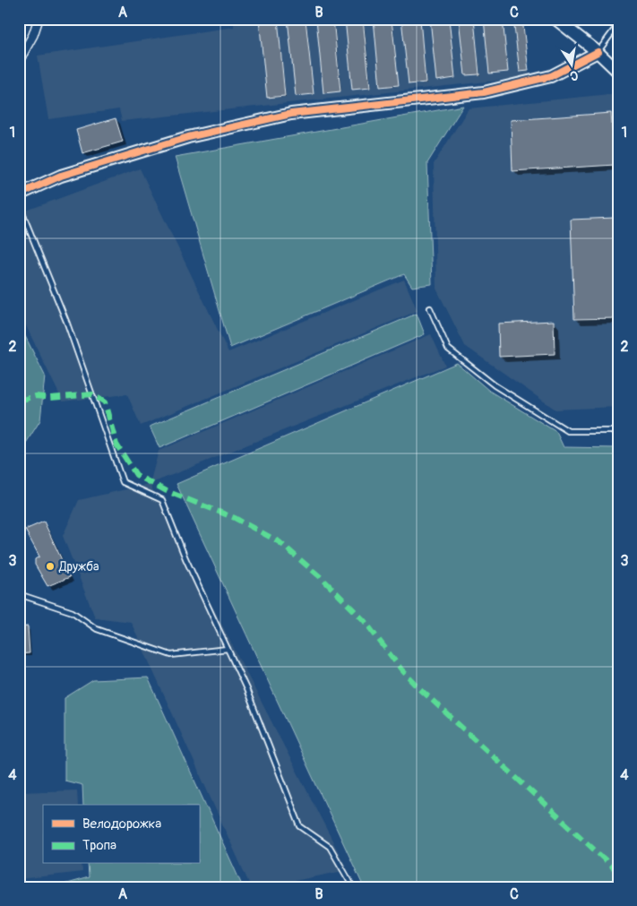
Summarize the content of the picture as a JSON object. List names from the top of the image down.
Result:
{
  "places": ["Дружба"],
  "legend": ["Велодорожка", "Тропа"],
  "north": "bottom",
  "grid": {
    "columns": ["A", "B", "C"],
    "rows": [
      "1",
      "2",
      "3",
      "4"
    ]
  }
}
